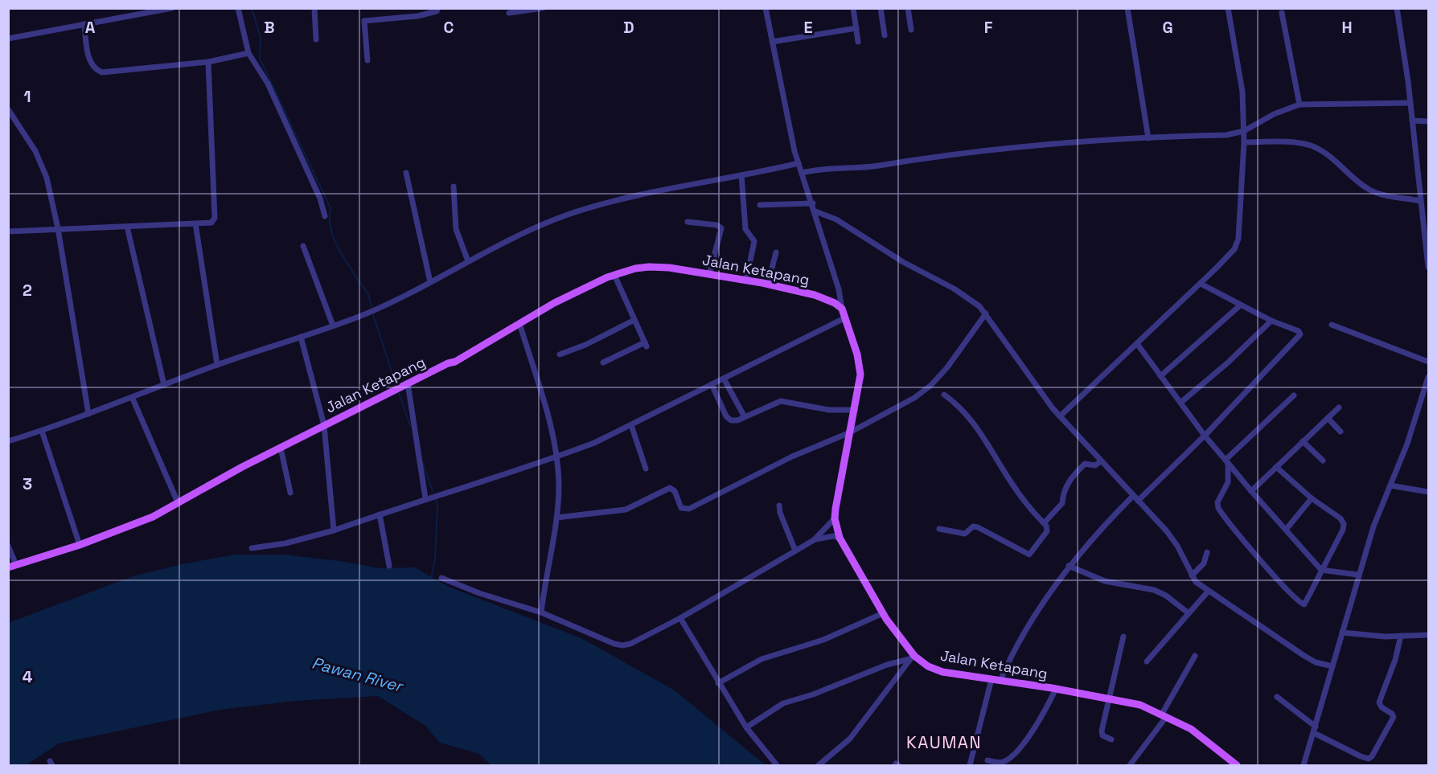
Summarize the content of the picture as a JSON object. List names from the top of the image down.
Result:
{
  "streets": {
    "main road": ["Jalan Ketapang"]
  },
  "districts": ["KAUMAN"],
  "water": ["Pawan River"],
  "grid": {
    "columns": [
      "A",
      "B",
      "C",
      "D",
      "E",
      "F",
      "G",
      "H"
    ],
    "rows": [
      "1",
      "2",
      "3",
      "4"
    ]
  }
}
